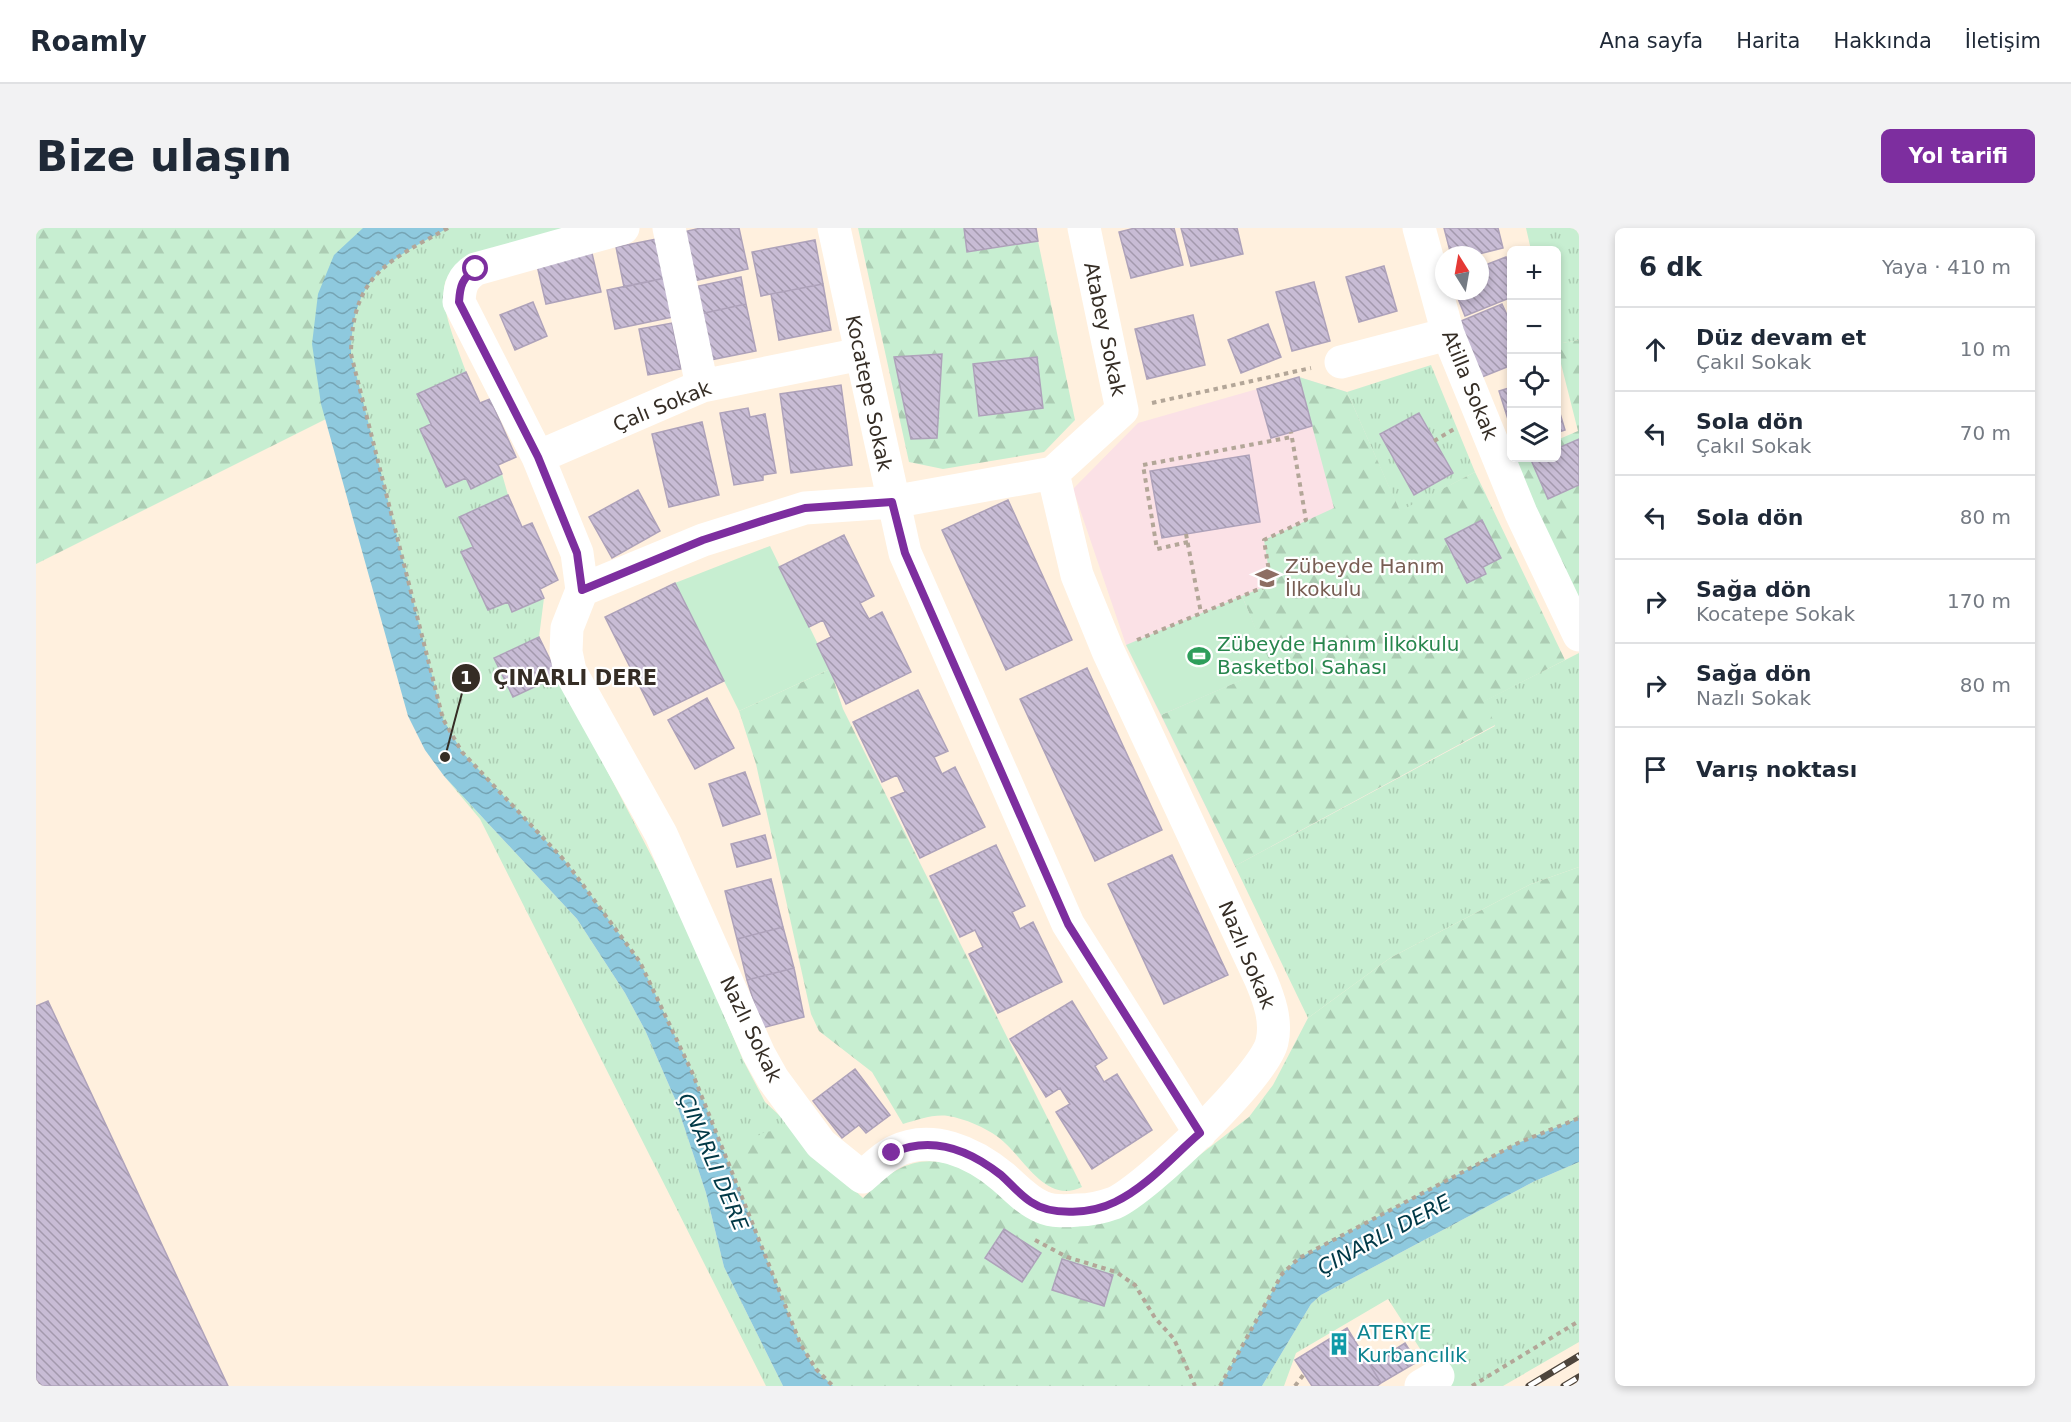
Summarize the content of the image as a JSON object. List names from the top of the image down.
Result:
{
  "streets": {
    "street": [
      "Atabey Sokak",
      "Atilla Sokak",
      "Kocatepe Sokak",
      "Çalı Sokak",
      "Nazlı Sokak"
    ]
  },
  "crossings": [
    ["Atabey Sokak", "Nazlı Sokak"],
    ["Kocatepe Sokak", "Çalı Sokak"],
    ["Kocatepe Sokak", "Nazlı Sokak"]
  ],
  "water": ["ÇINARLI DERE"],
  "places": {
    "school or university": ["Zübeyde Hanım İlkokulu"],
    "sports": ["Zübeyde Hanım İlkokulu Basketbol Sahası"],
    "other": ["ÇINARLI DERE"],
    "building": ["ATERYE Kurbancılık"]
  },
  "north": "top",
  "page": {
    "header": "Roamly",
    "nav": [
      "Ana sayfa",
      "Harita",
      "Hakkında",
      "İletişim"
    ],
    "buttons": "Yol tarifi",
    "title": "Bize ulaşın",
    "heading": ["6 dk", "Yaya · 410 m"],
    "map_buttons": ["+", "−"],
    "list": [
      ["Düz devam et", "Çakıl Sokak", "10 m"],
      ["Sola dön", "Çakıl Sokak", "70 m"],
      ["Sola dön", "80 m"],
      ["Sağa dön", "Kocatepe Sokak", "170 m"],
      ["Sağa dön", "Nazlı Sokak", "80 m"],
      "Varış noktası"
    ]
  }
}
